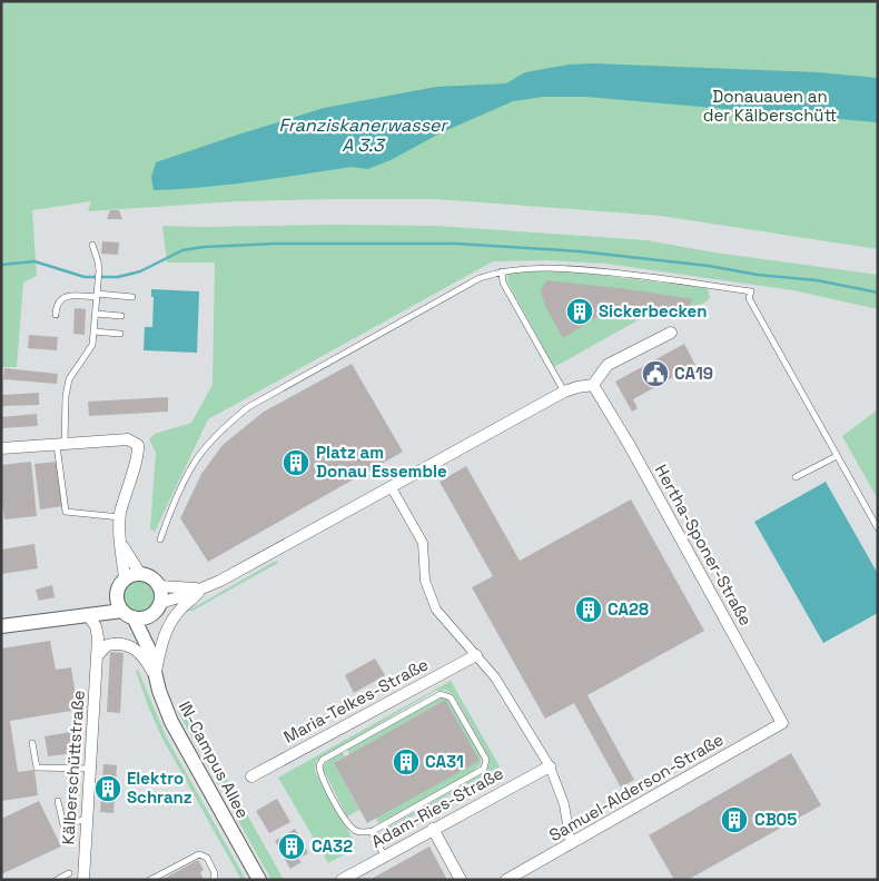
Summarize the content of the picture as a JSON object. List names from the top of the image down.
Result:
{
  "streets": {
    "street": [
      "Hertha-Sponer-Straße",
      "Maria-Telkes-Straße",
      "IN-Campus Allee",
      "Kälberschüttstraße",
      "Samuel-Alderson-Straße",
      "Adam-Ries-Straße"
    ]
  },
  "crossings": [
    ["Hertha-Sponer-Straße", "Samuel-Alderson-Straße"]
  ],
  "water": ["Franziskanerwasser A 3.3"],
  "parks": ["Donauauen an der Kälberschütt"],
  "places": {
    "building": [
      "Sickerbecken",
      "Platz am Donau Essemble",
      "CA28",
      "CA31",
      "Elektro Schranz",
      "CB05",
      "CA32"
    ],
    "public building": ["CA19"]
  }
}
